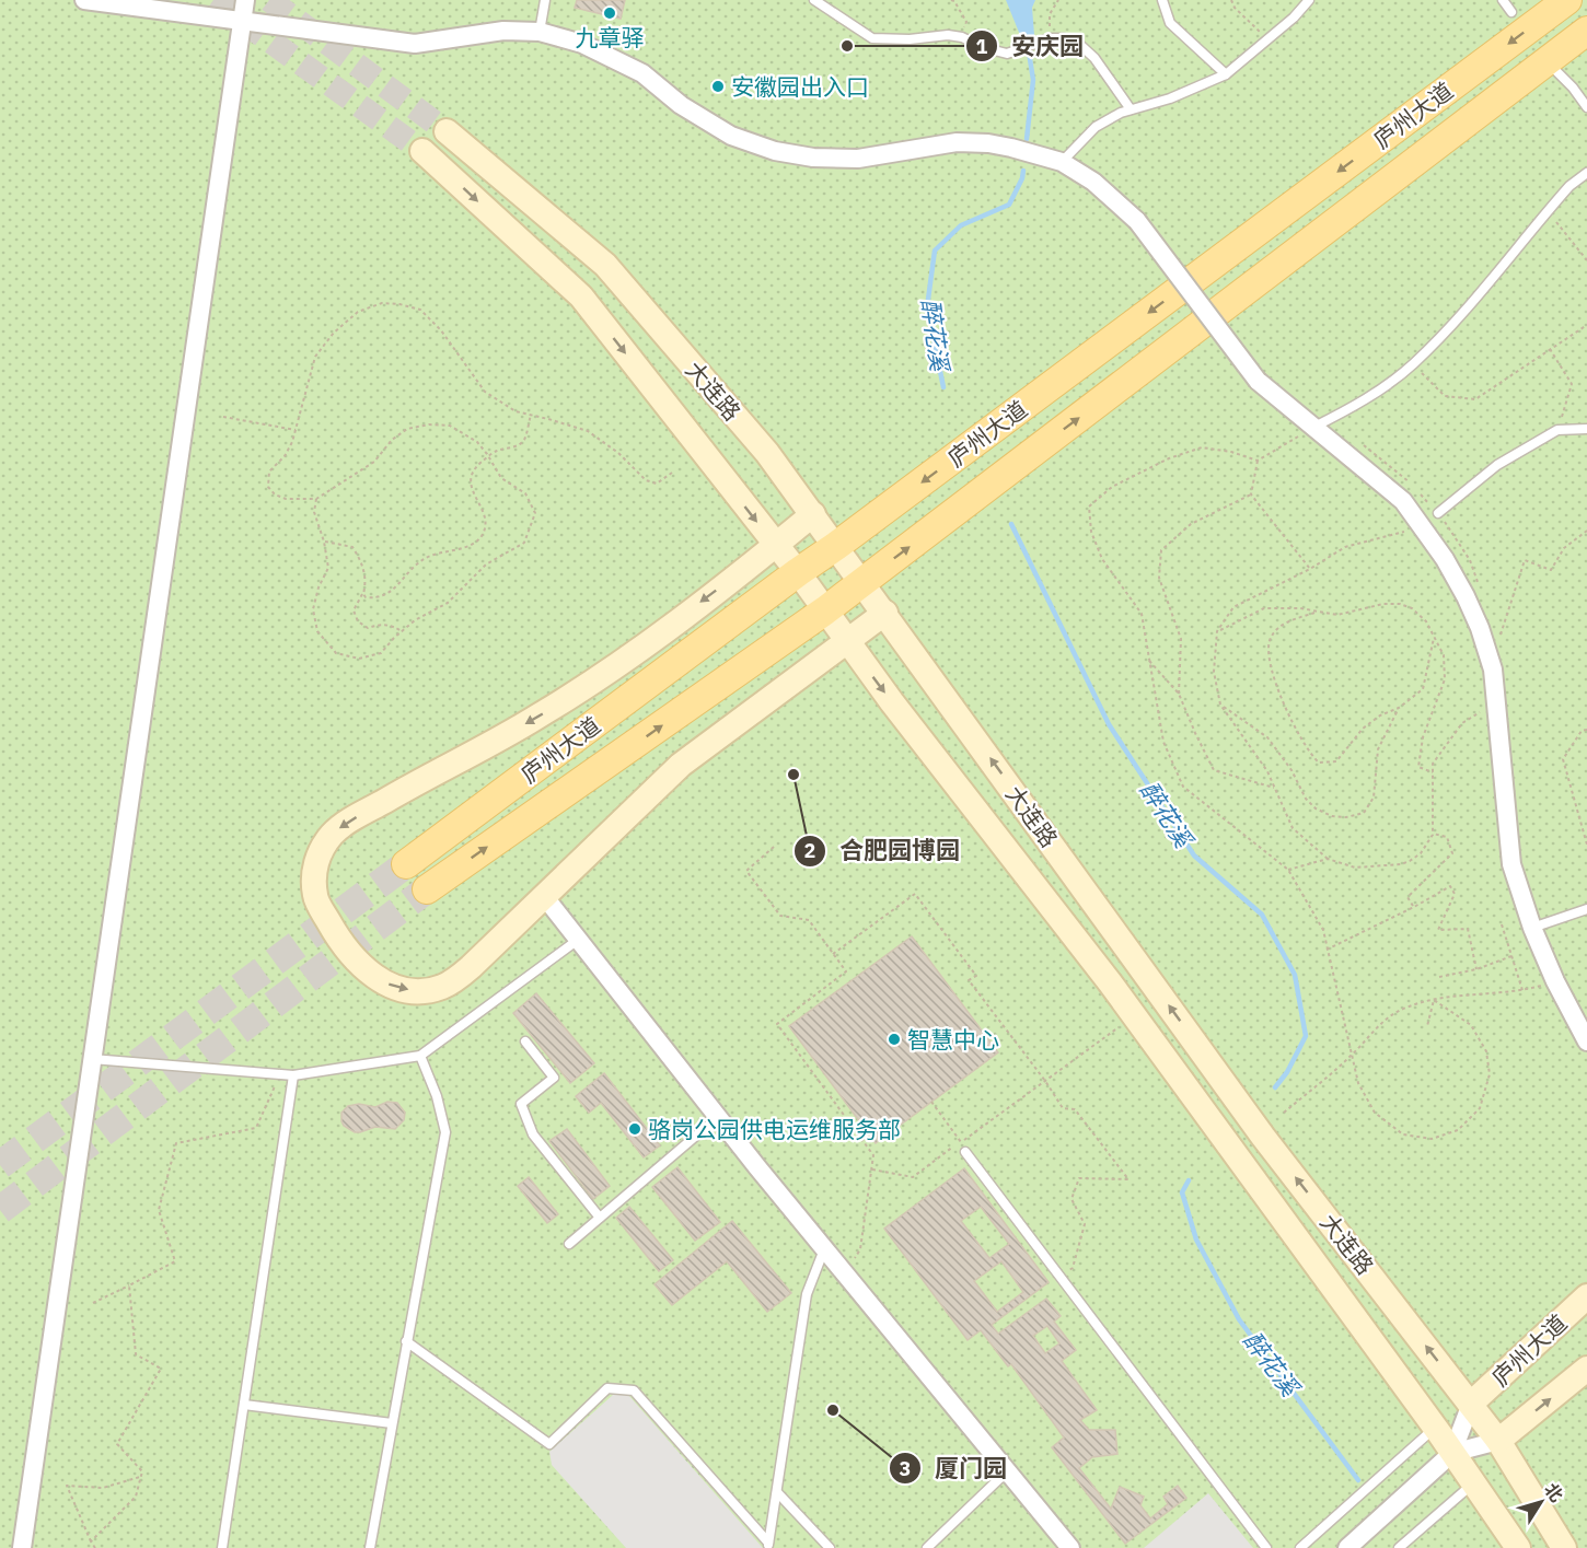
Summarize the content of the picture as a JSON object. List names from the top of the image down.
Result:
{
  "streets": {
    "main road": ["庐州大道", "大连路"]
  },
  "crossings": [
    ["庐州大道", "大连路"]
  ],
  "water": ["醉花溪"],
  "places": [
    "九章驿",
    "安庆园",
    "安徽园出入口",
    "合肥园博园",
    "智慧中心",
    "骆岗公园供电运维服务部",
    "厦门园"
  ],
  "north": "top right"
}
